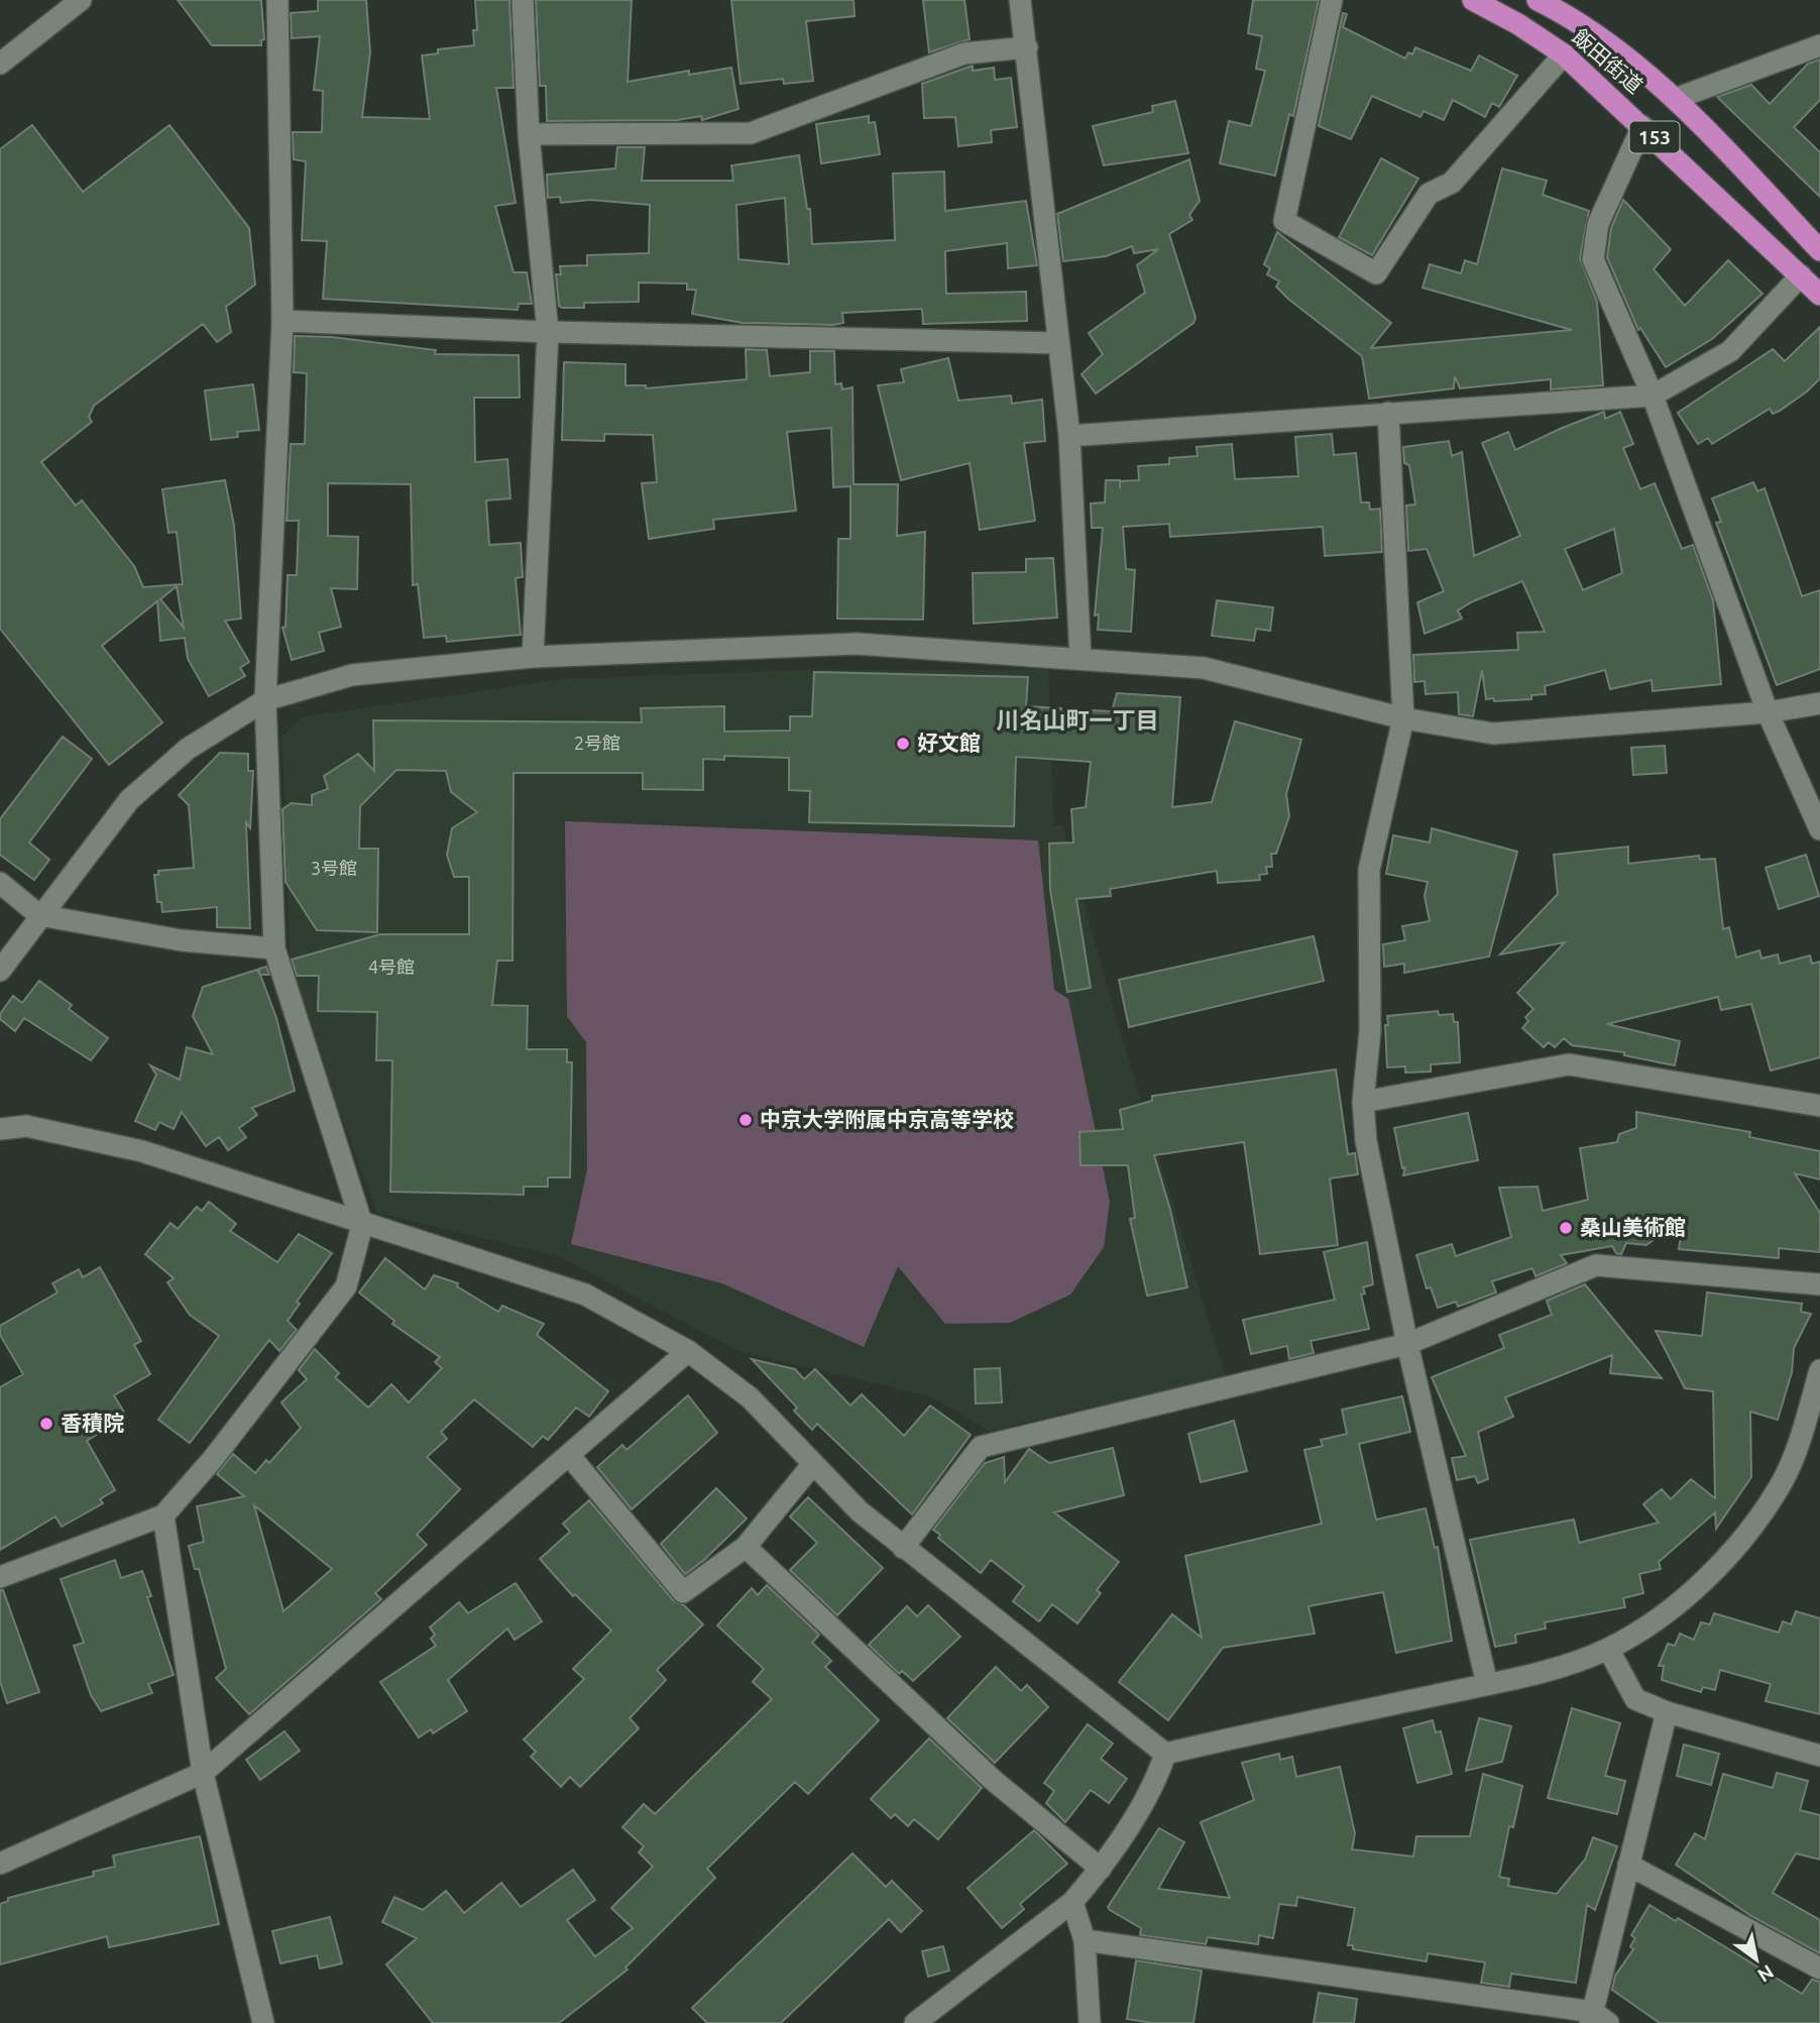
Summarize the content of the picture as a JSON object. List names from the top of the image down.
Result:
{
  "streets": {
    "highway": ["飯田街道", "153"]
  },
  "districts": ["川名山町一丁目"],
  "places": [
    "好文館",
    "中京大学附属中京高等学校",
    "桑山美術館",
    "香積院"
  ],
  "house_numbers": ["2号館", "3号館", "4号館"],
  "north": "bottom right"
}
